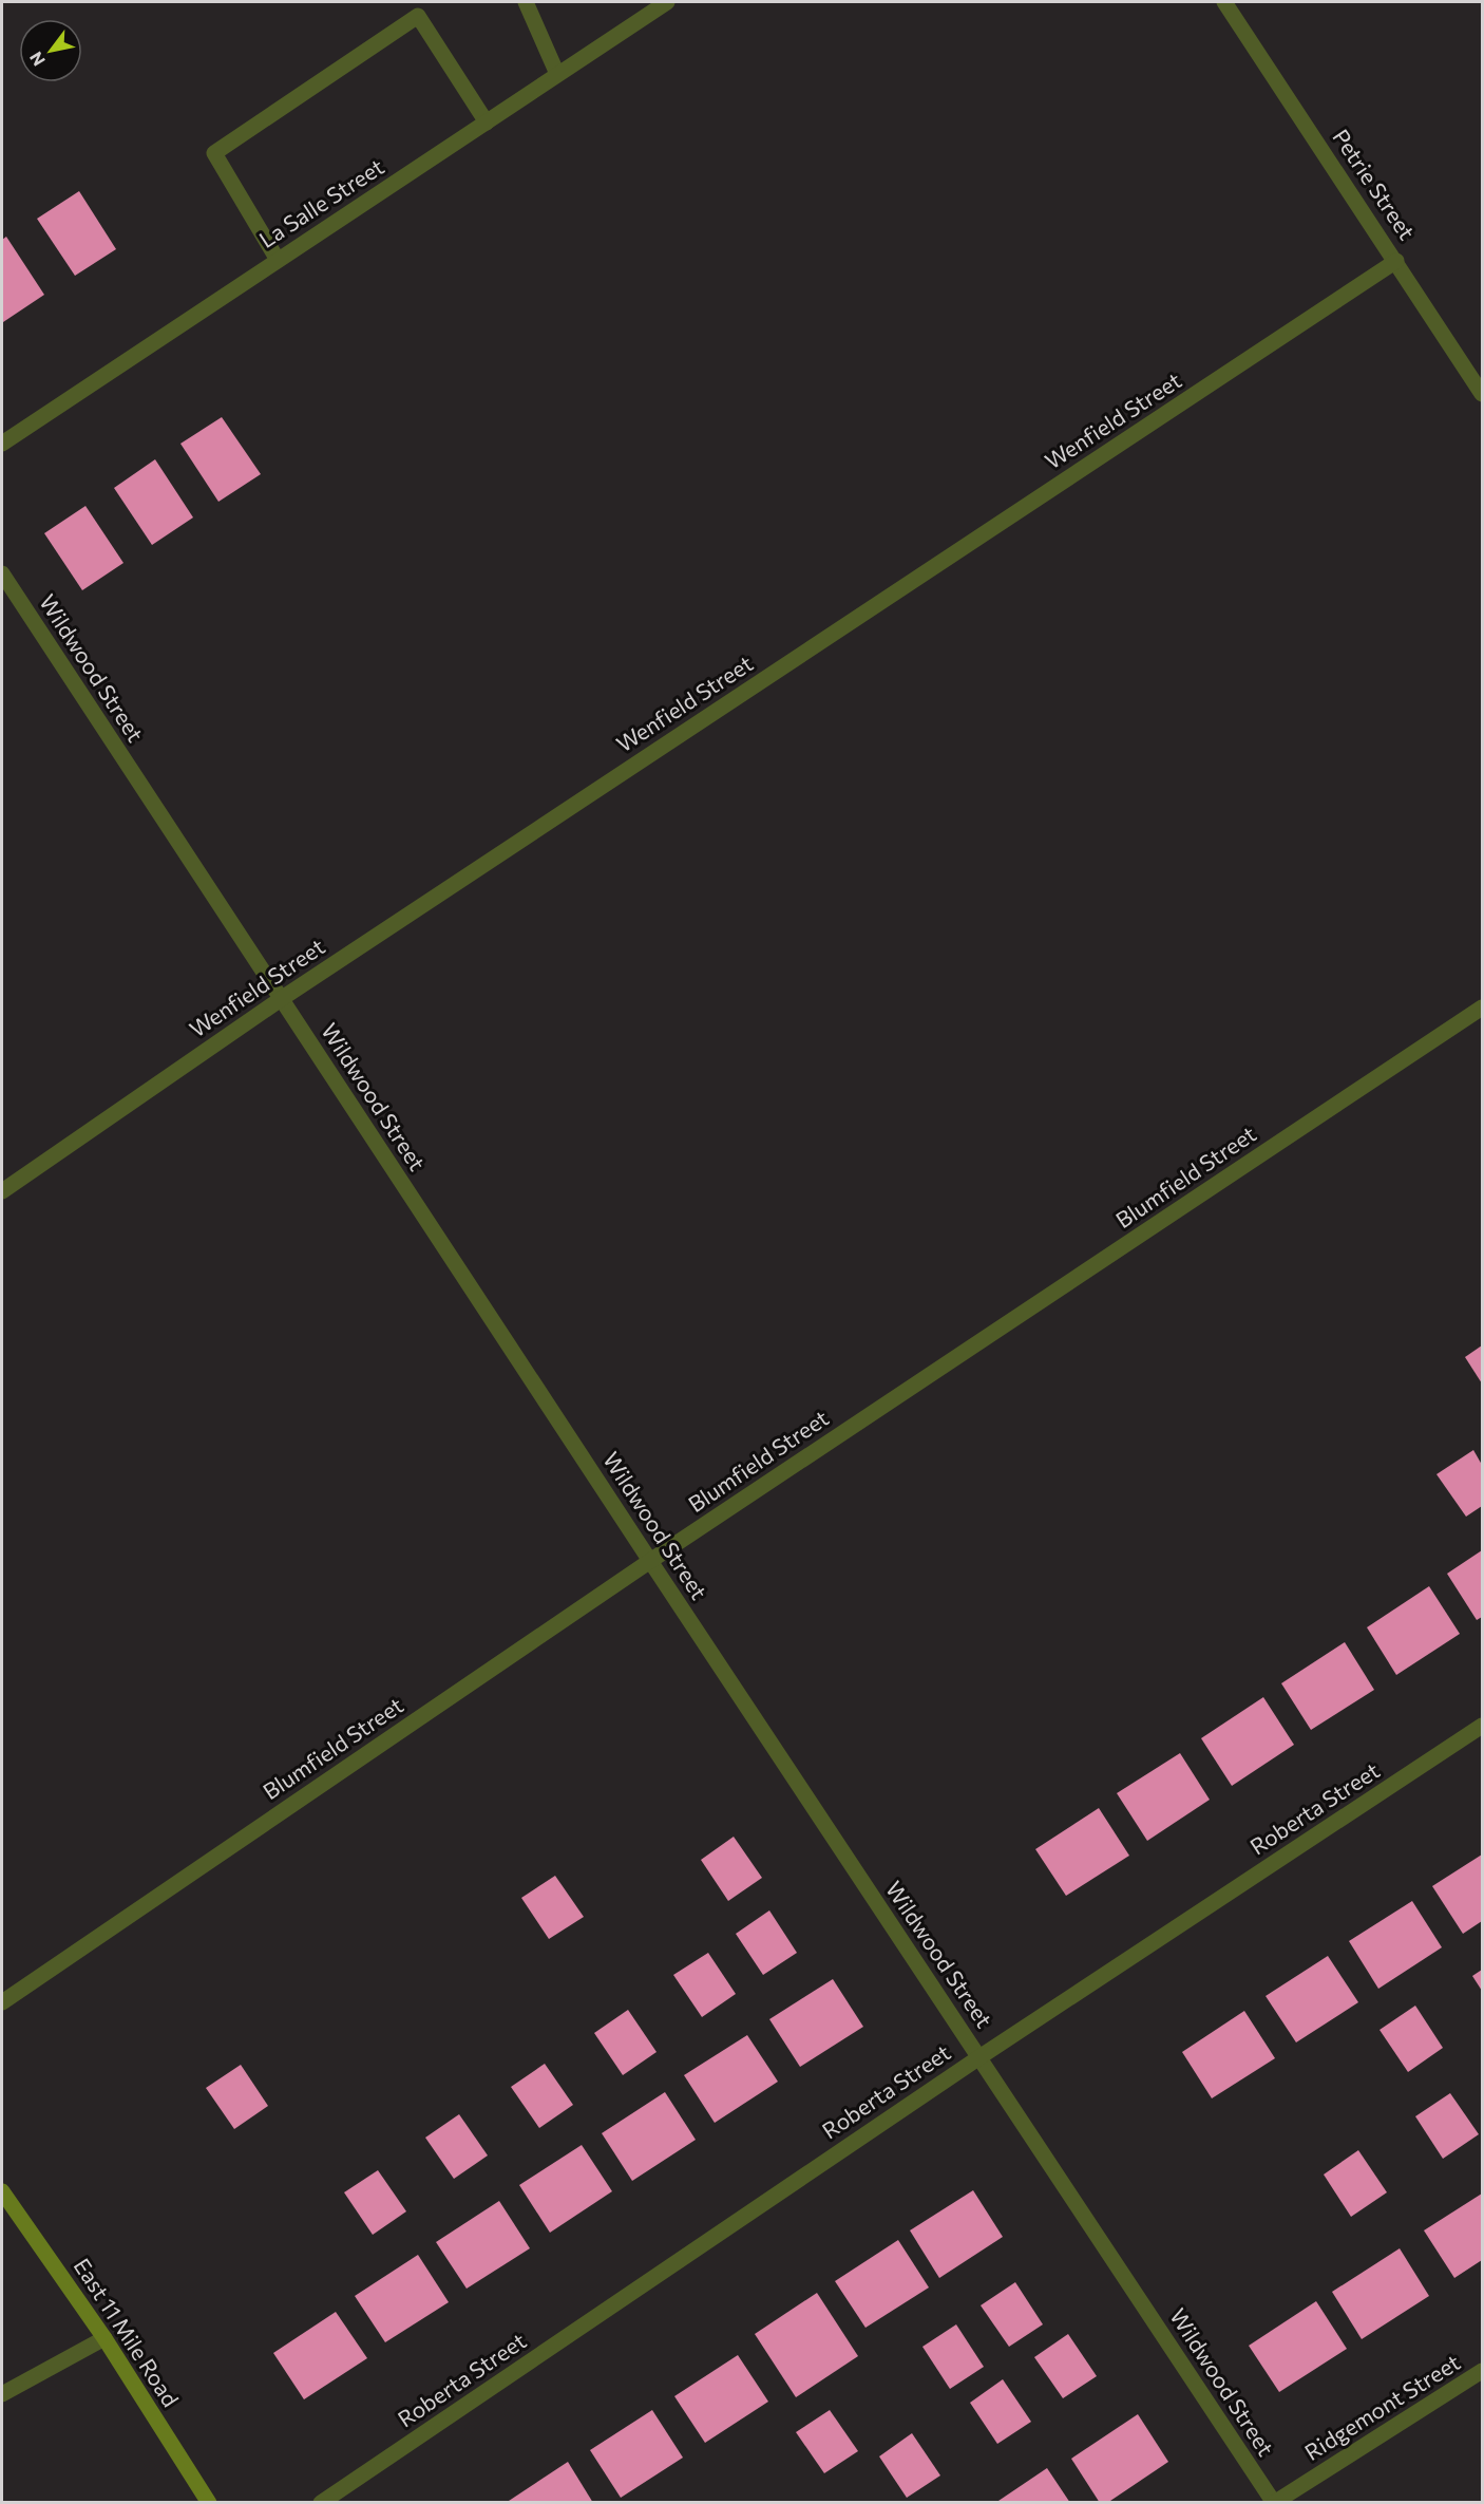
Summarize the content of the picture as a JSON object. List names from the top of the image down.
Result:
{
  "streets": {
    "main road": ["East 11 Mile Road"],
    "street": [
      "Petrie Street",
      "La Salle Street",
      "Wenfield Street",
      "Wildwood Street",
      "Blumfield Street",
      "Roberta Street",
      "Ridgemont Street"
    ]
  },
  "crossings": [
    ["Petrie Street", "Wenfield Street"],
    ["Wenfield Street", "Wildwood Street"],
    ["Wildwood Street", "Blumfield Street"],
    ["Wildwood Street", "Roberta Street"],
    ["Wildwood Street", "Ridgemont Street"]
  ],
  "north": "bottom left"
}
